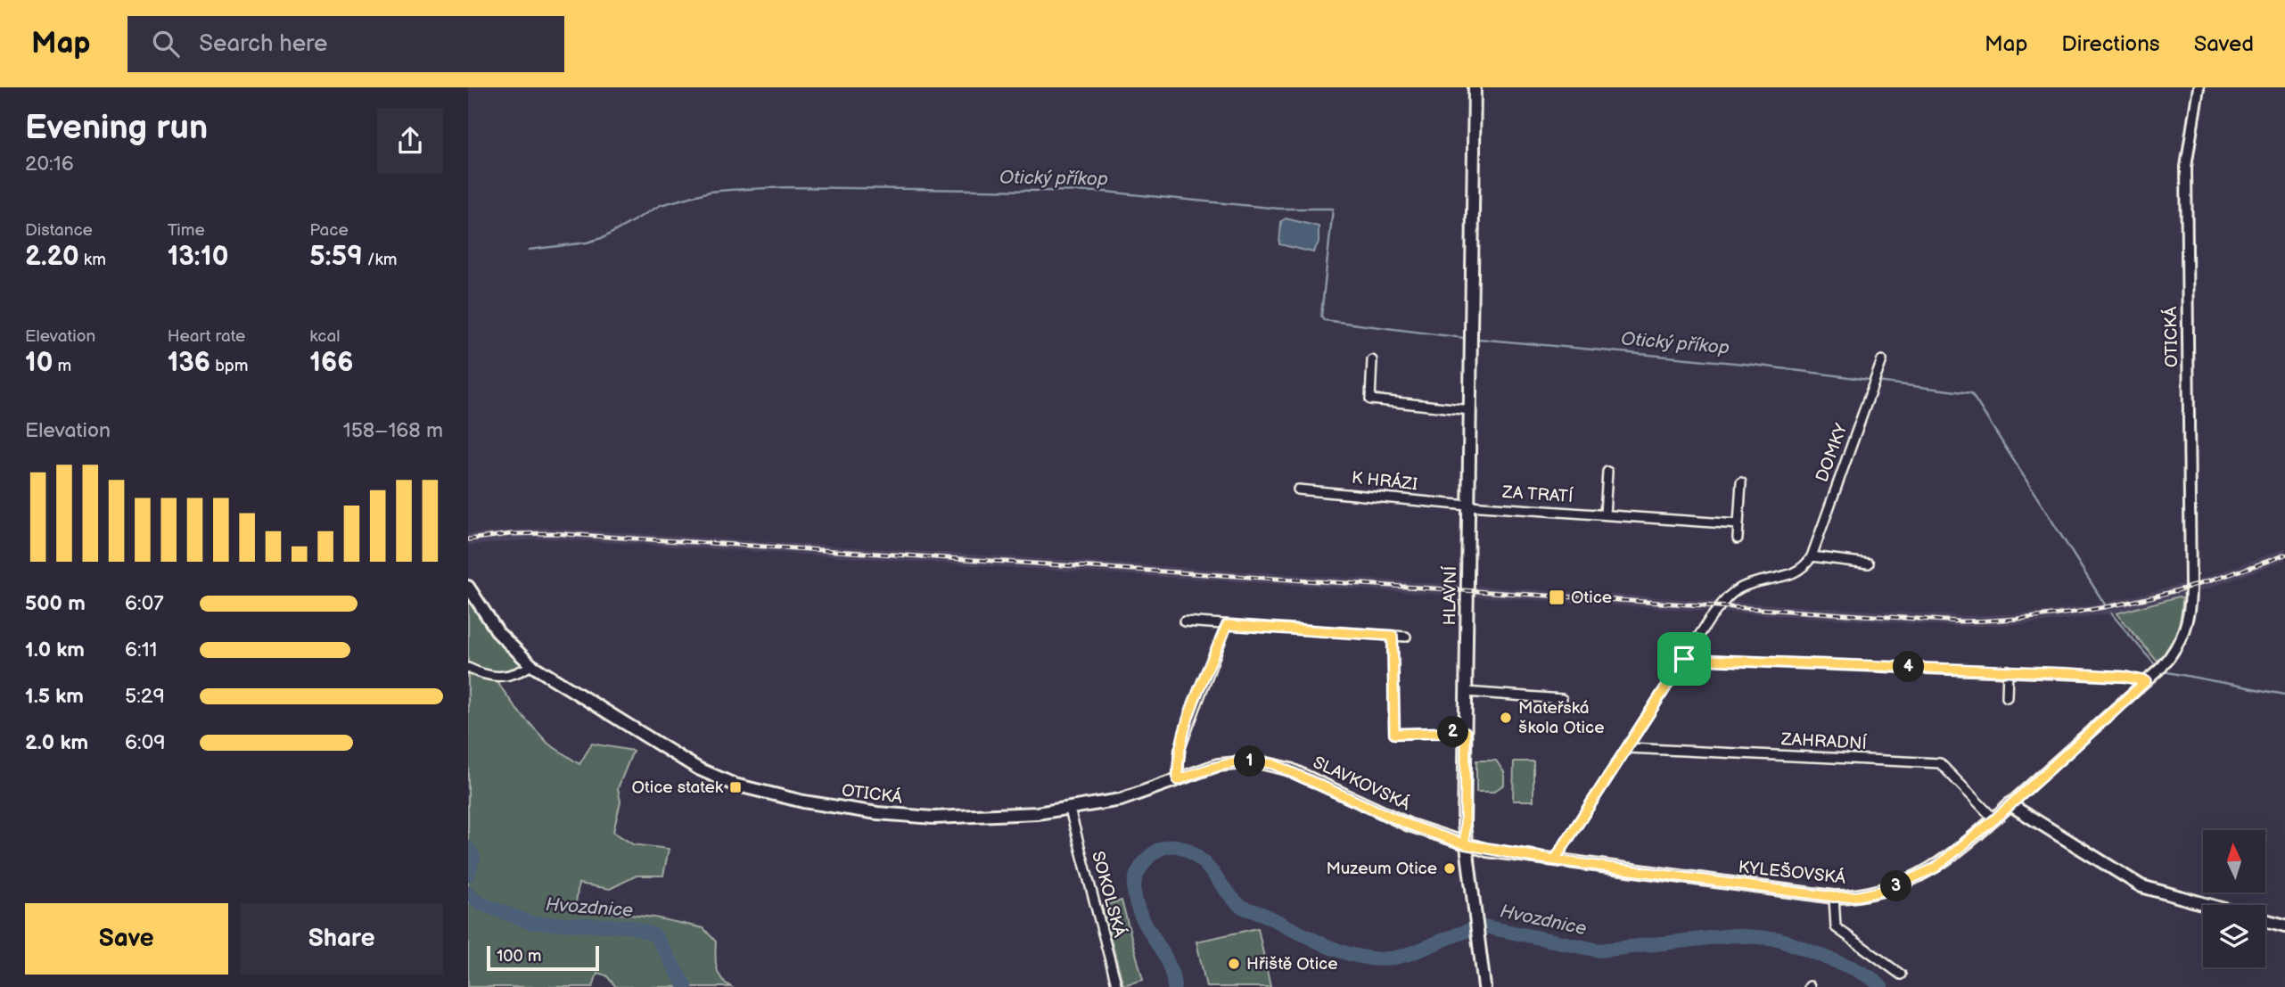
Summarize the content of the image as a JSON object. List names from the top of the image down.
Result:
{
  "streets": {
    "main road": [
      "OTICKÁ",
      "HLAVNÍ",
      "SLAVKOVSKÁ",
      "KYLEŠOVSKÁ"
    ],
    "street": [
      "DOMKY",
      "K HRÁZI",
      "ZA TRATÍ",
      "ZAHRADNÍ",
      "SOKOLSKÁ"
    ]
  },
  "crossings": [
    ["OTICKÁ", "SLAVKOVSKÁ"],
    ["OTICKÁ", "KYLEŠOVSKÁ"],
    ["OTICKÁ", "SOKOLSKÁ"],
    ["K HRÁZI", "ZA TRATÍ"],
    ["K HRÁZI", "HLAVNÍ"],
    ["ZA TRATÍ", "HLAVNÍ"],
    ["HLAVNÍ", "SLAVKOVSKÁ"],
    ["HLAVNÍ", "KYLEŠOVSKÁ"],
    ["ZAHRADNÍ", "KYLEŠOVSKÁ"],
    ["SLAVKOVSKÁ", "KYLEŠOVSKÁ"]
  ],
  "water": ["Otický příkop", "Hvozdnice"],
  "places": {
    "transit": ["Otice", "Otice statek"],
    "other": ["Mateřská škola Otice", "Muzeum Otice", "Hřiště Otice"]
  },
  "scale_bar": "100 m",
  "north": "top",
  "page": {
    "header": "Map",
    "search": "Search here",
    "nav": ["Map", "Directions", "Saved"],
    "heading": ["Evening run", "20:16"],
    "stats": [
      ["Distance", "2.20 km"],
      ["Time", "13:10"],
      ["Pace", "5:59 /km"],
      ["Elevation", "10 m"],
      ["Heart rate", "136 bpm"],
      ["kcal", "166"]
    ],
    "chart": ["Elevation", "158–168 m"],
    "list": [
      {
        "name": "500 m",
        "note": "6:07"
      },
      {
        "name": "1.0 km",
        "note": "6:11"
      },
      {
        "name": "1.5 km",
        "note": "5:29"
      },
      {
        "name": "2.0 km",
        "note": "6:09"
      }
    ],
    "pins": [
      "4",
      "2",
      "1",
      "3"
    ],
    "buttons": ["Save", "Share"],
    "scale": "100 m"
  }
}
